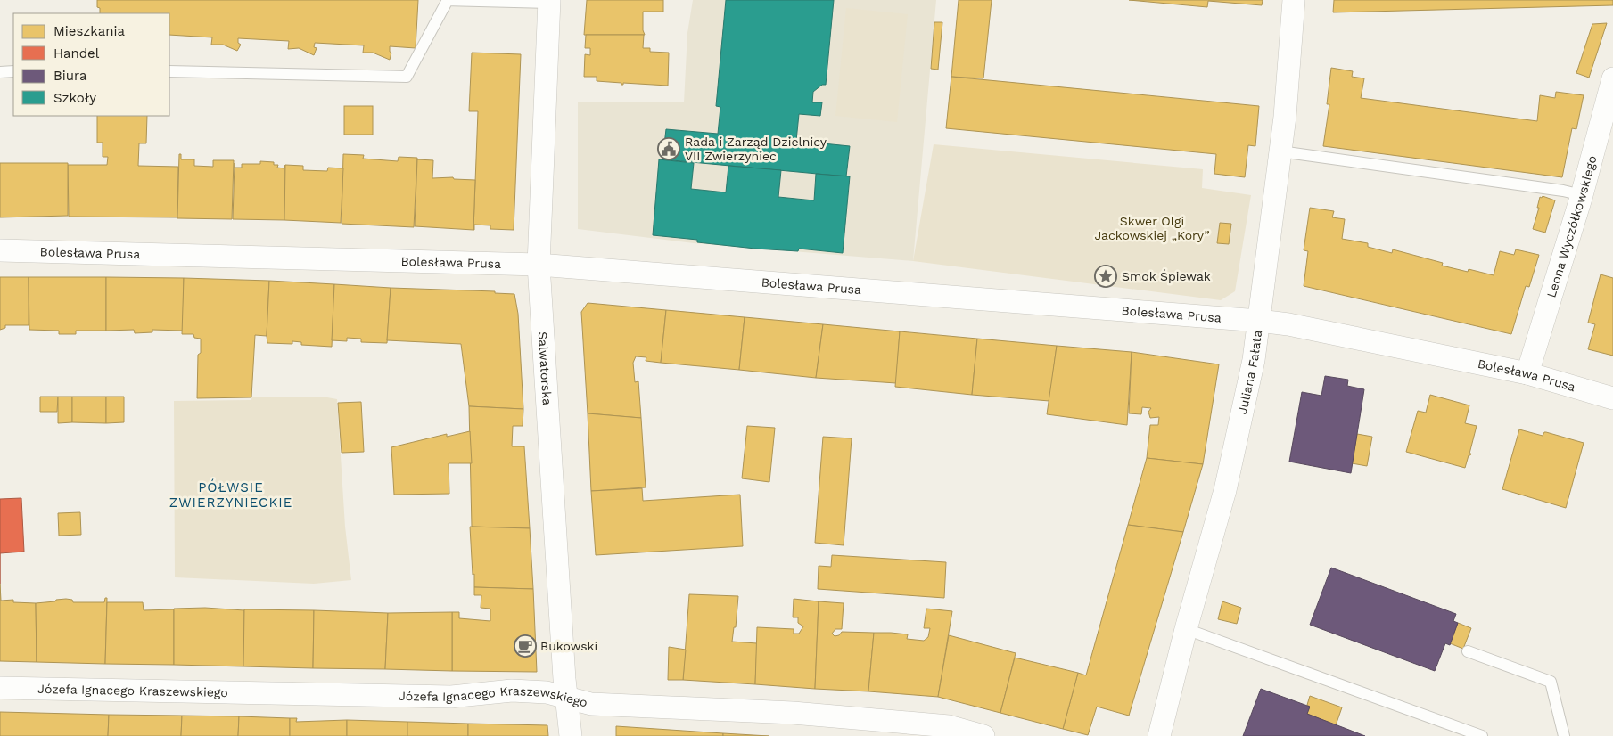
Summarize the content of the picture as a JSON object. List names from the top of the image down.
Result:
{
  "streets": {
    "street": [
      "Leona Wyczółkowskiego",
      "Bolesława Prusa",
      "Salwatorska",
      "Juliana Fałata",
      "Józefa Ignacego Kraszewskiego"
    ]
  },
  "crossings": [
    ["Leona Wyczółkowskiego", "Bolesława Prusa"],
    ["Bolesława Prusa", "Salwatorska"],
    ["Bolesława Prusa", "Juliana Fałata"],
    ["Salwatorska", "Józefa Ignacego Kraszewskiego"]
  ],
  "districts": ["PÓŁWSIE ZWIERZYNIECKIE"],
  "parks": ["Skwer Olgi Jackowskiej „Kory”"],
  "places": {
    "public building": ["Rada i Zarząd Dzielnicy VII Zwierzyniec"],
    "place": ["Smok Śpiewak"],
    "cafe": ["Bukowski"]
  },
  "legend": [
    "Mieszkania",
    "Handel",
    "Biura",
    "Szkoły"
  ]
}
